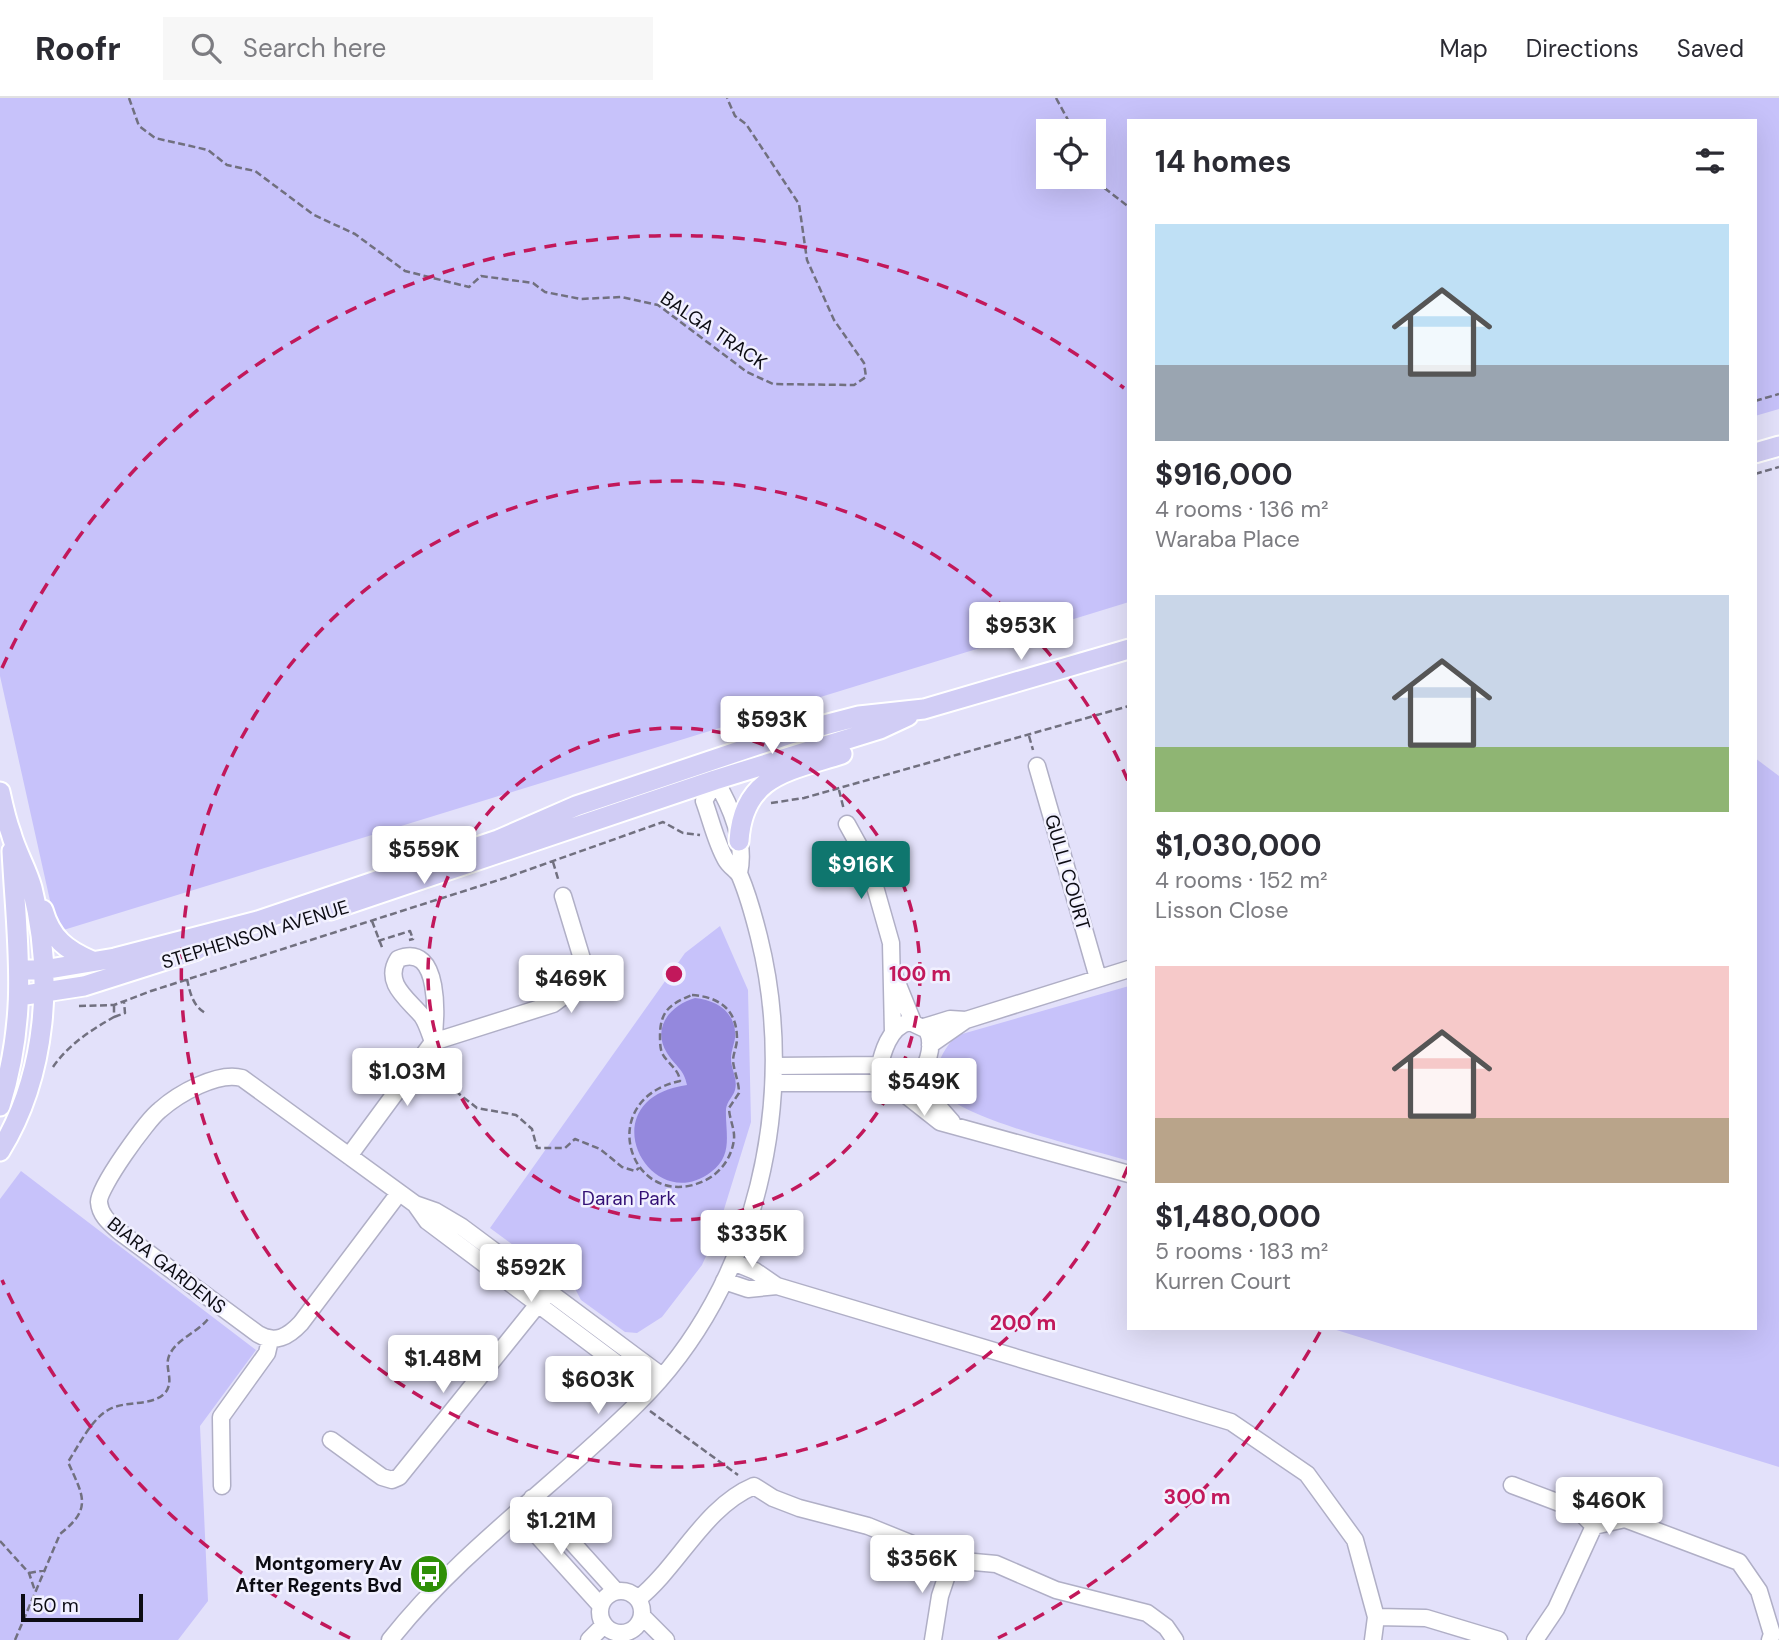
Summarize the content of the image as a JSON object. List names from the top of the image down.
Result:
{
  "streets": {
    "main road": ["STEPHENSON AVENUE"],
    "street": ["GULLI COURT", "BIARA GARDENS"],
    "path": ["BALGA TRACK"]
  },
  "parks": ["Daran Park"],
  "places": {
    "bus stop": ["Montgomery Av After Regents Bvd"]
  },
  "scale_bar": "50 m",
  "page": {
    "header": "Roofr",
    "search": "Search here",
    "nav": ["Map", "Directions", "Saved"],
    "heading": "14 homes",
    "list": [
      {
        "name": "$916,000",
        "note": "4 rooms · 136 m² · Waraba Place"
      },
      {
        "name": "$1,030,000",
        "note": "4 rooms · 152 m² · Lisson Close"
      },
      {
        "name": "$1,480,000",
        "note": "5 rooms · 183 m² · Kurren Court"
      }
    ],
    "price": [
      "$953K",
      "$593K",
      "$559K",
      "$916K",
      "$469K",
      "$1.03M",
      "$549K",
      "$335K",
      "$592K",
      "$1.48M",
      "$603K",
      "$460K",
      "$1.21M",
      "$356K"
    ],
    "scale": "50 m"
  },
  "rings": ["100 m", "200 m", "300 m"]
}
